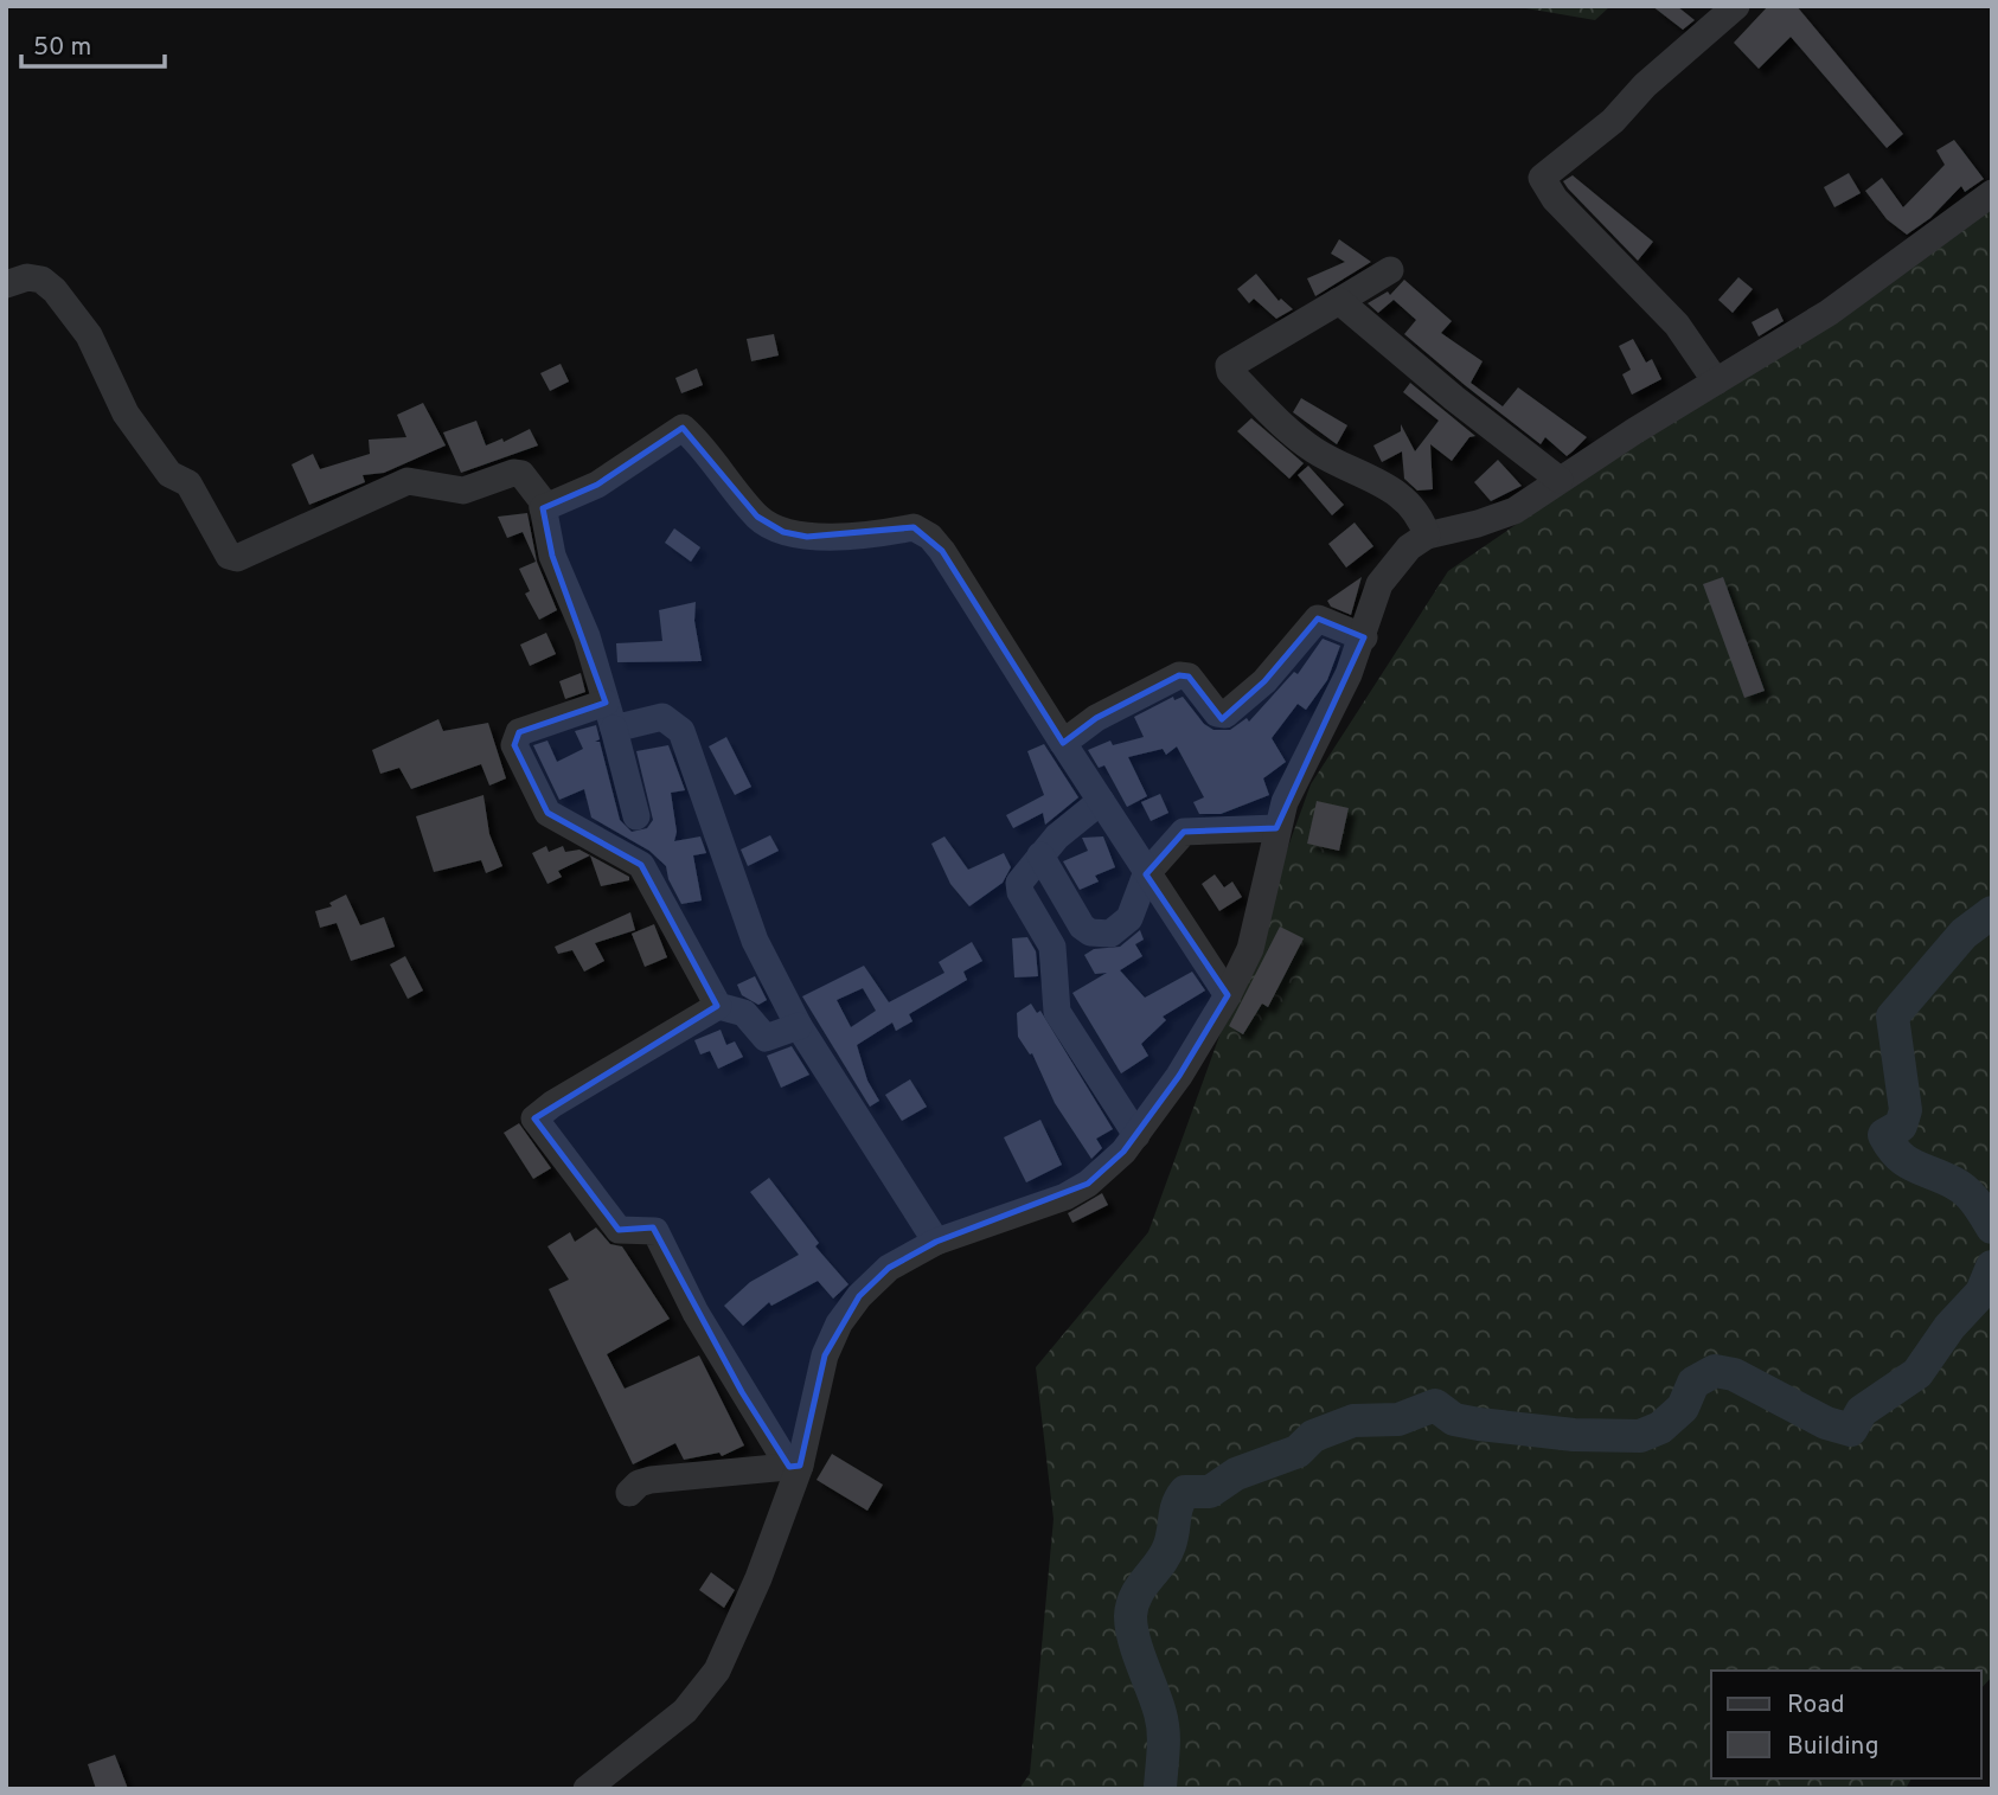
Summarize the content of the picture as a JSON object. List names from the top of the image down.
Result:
{
  "legend": ["Road", "Building"],
  "scale_bar": "50 m"
}
